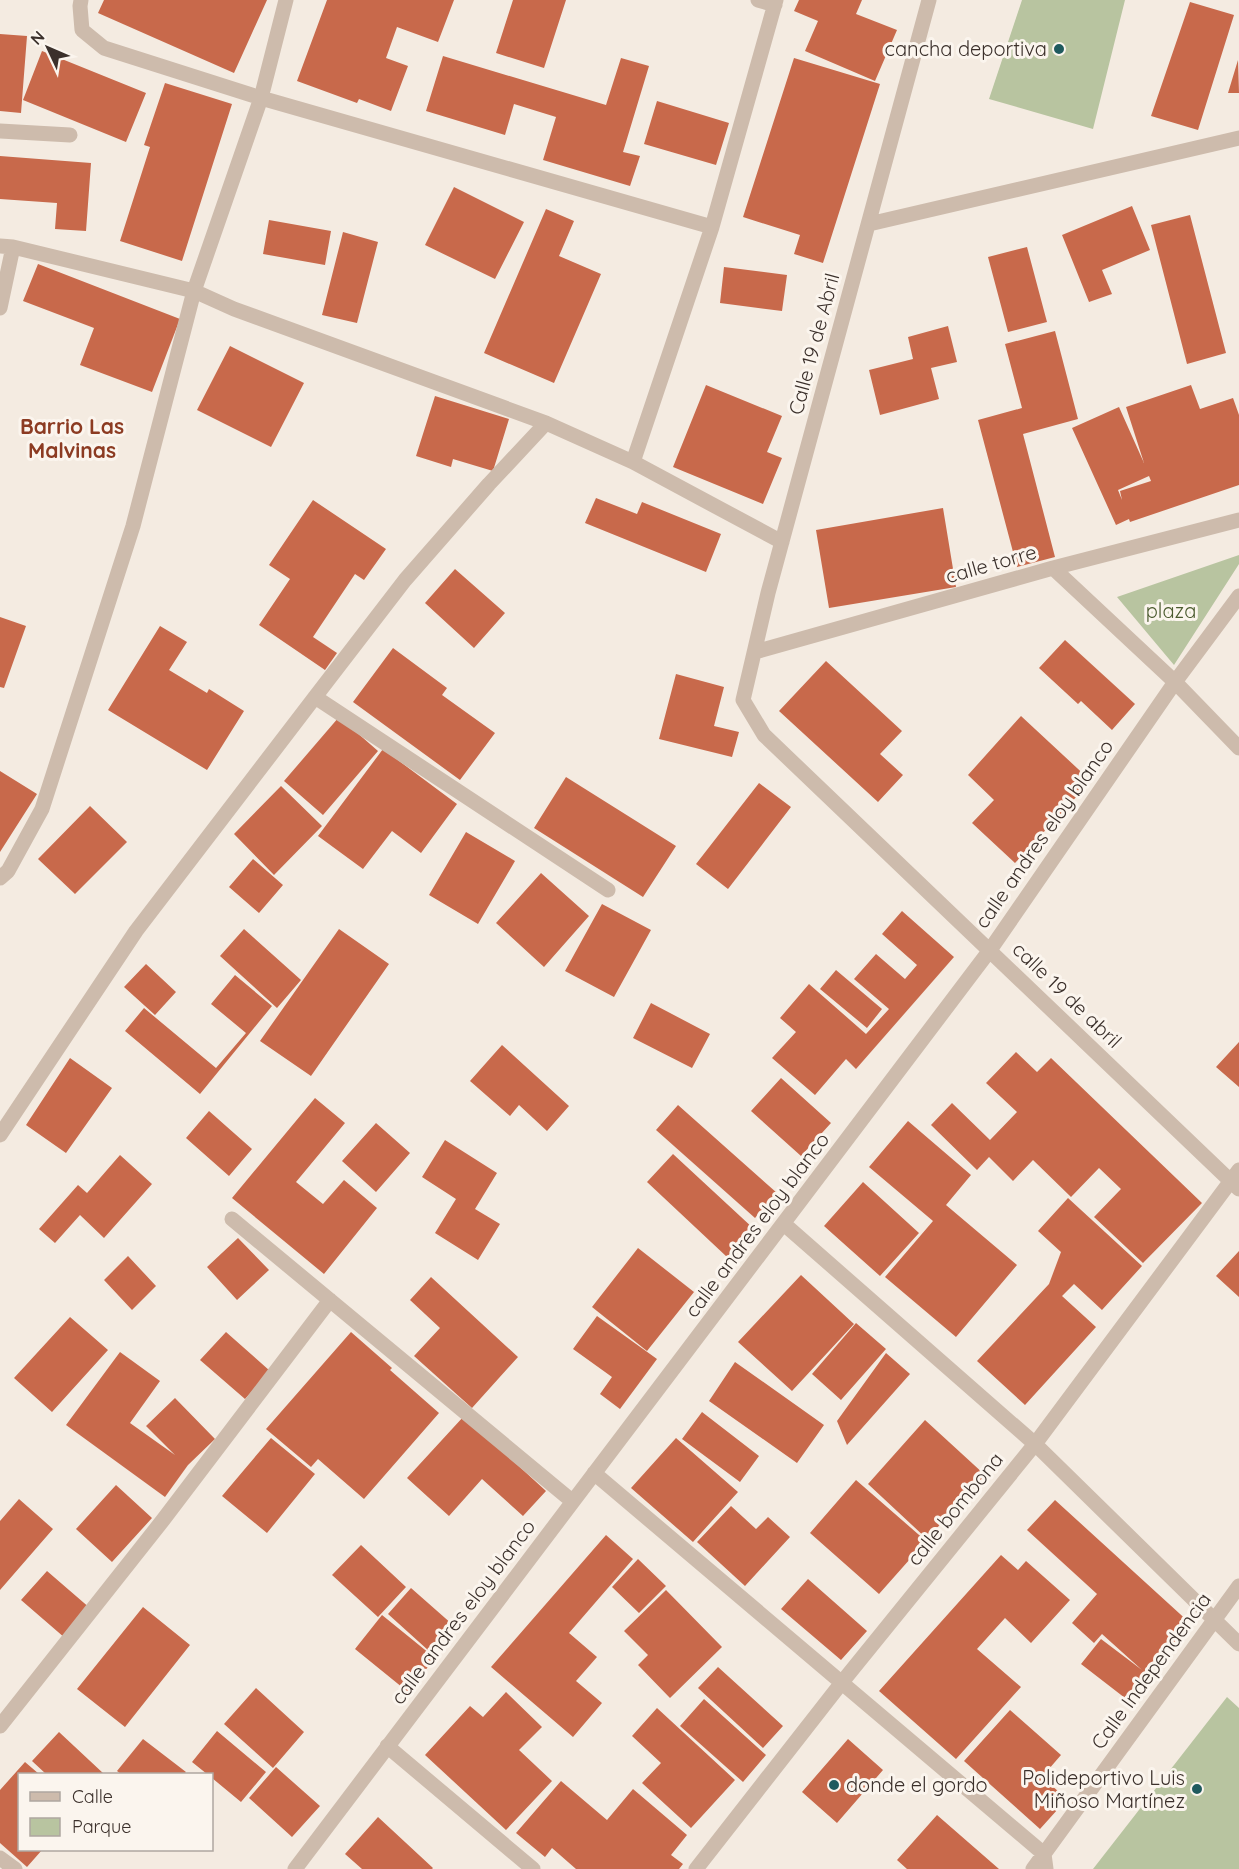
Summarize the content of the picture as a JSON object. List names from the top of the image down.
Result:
{
  "streets": {
    "street": [
      "Calle 19 de Abril",
      "calle torre",
      "calle andres eloy blanco",
      "calle 19 de abril",
      "calle bombona",
      "Calle Independencia"
    ]
  },
  "crossings": [
    ["Calle 19 de Abril", "calle torre"],
    ["Calle 19 de Abril", "calle 19 de abril"],
    ["calle andres eloy blanco", "calle 19 de abril"],
    ["calle 19 de abril", "calle bombona"]
  ],
  "districts": ["Barrio Las Malvinas"],
  "parks": ["plaza"],
  "places": ["cancha deportiva", "donde el gordo", "Polideportivo Luis Miñoso Martínez"],
  "legend": ["Calle", "Parque"],
  "north": "top left"
}
